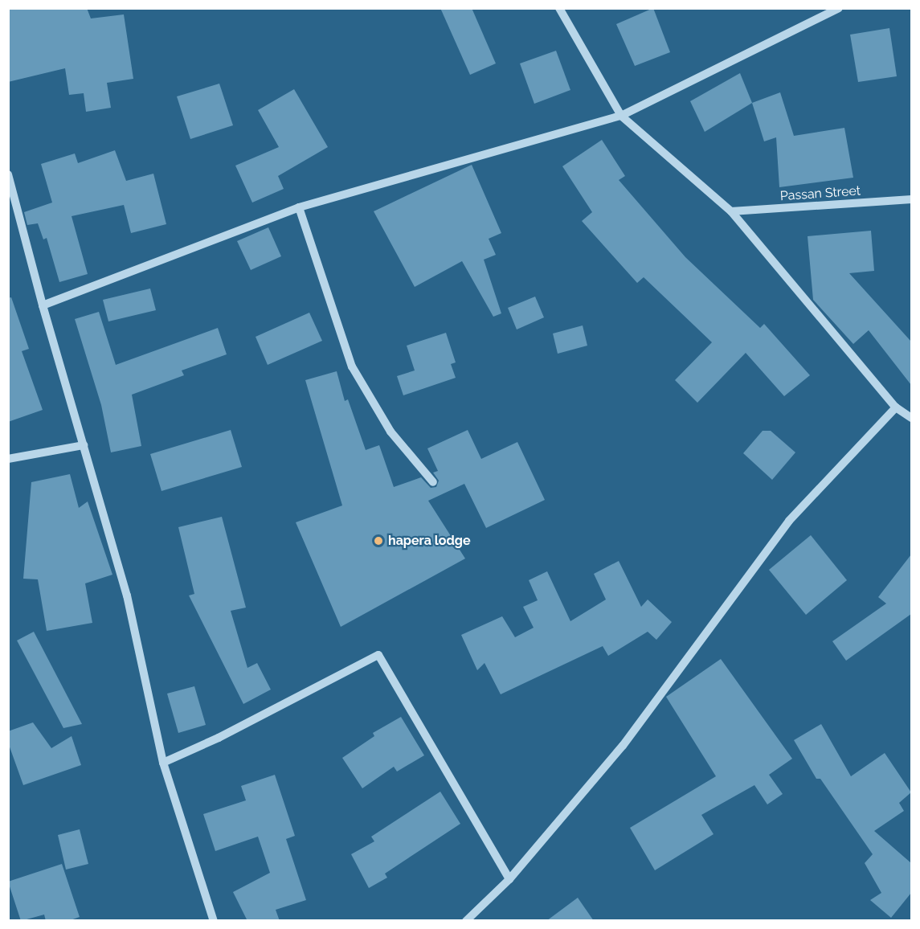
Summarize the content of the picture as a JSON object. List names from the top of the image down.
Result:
{
  "streets": {
    "street": ["Passan Street"]
  },
  "places": ["hapera lodge"]
}
